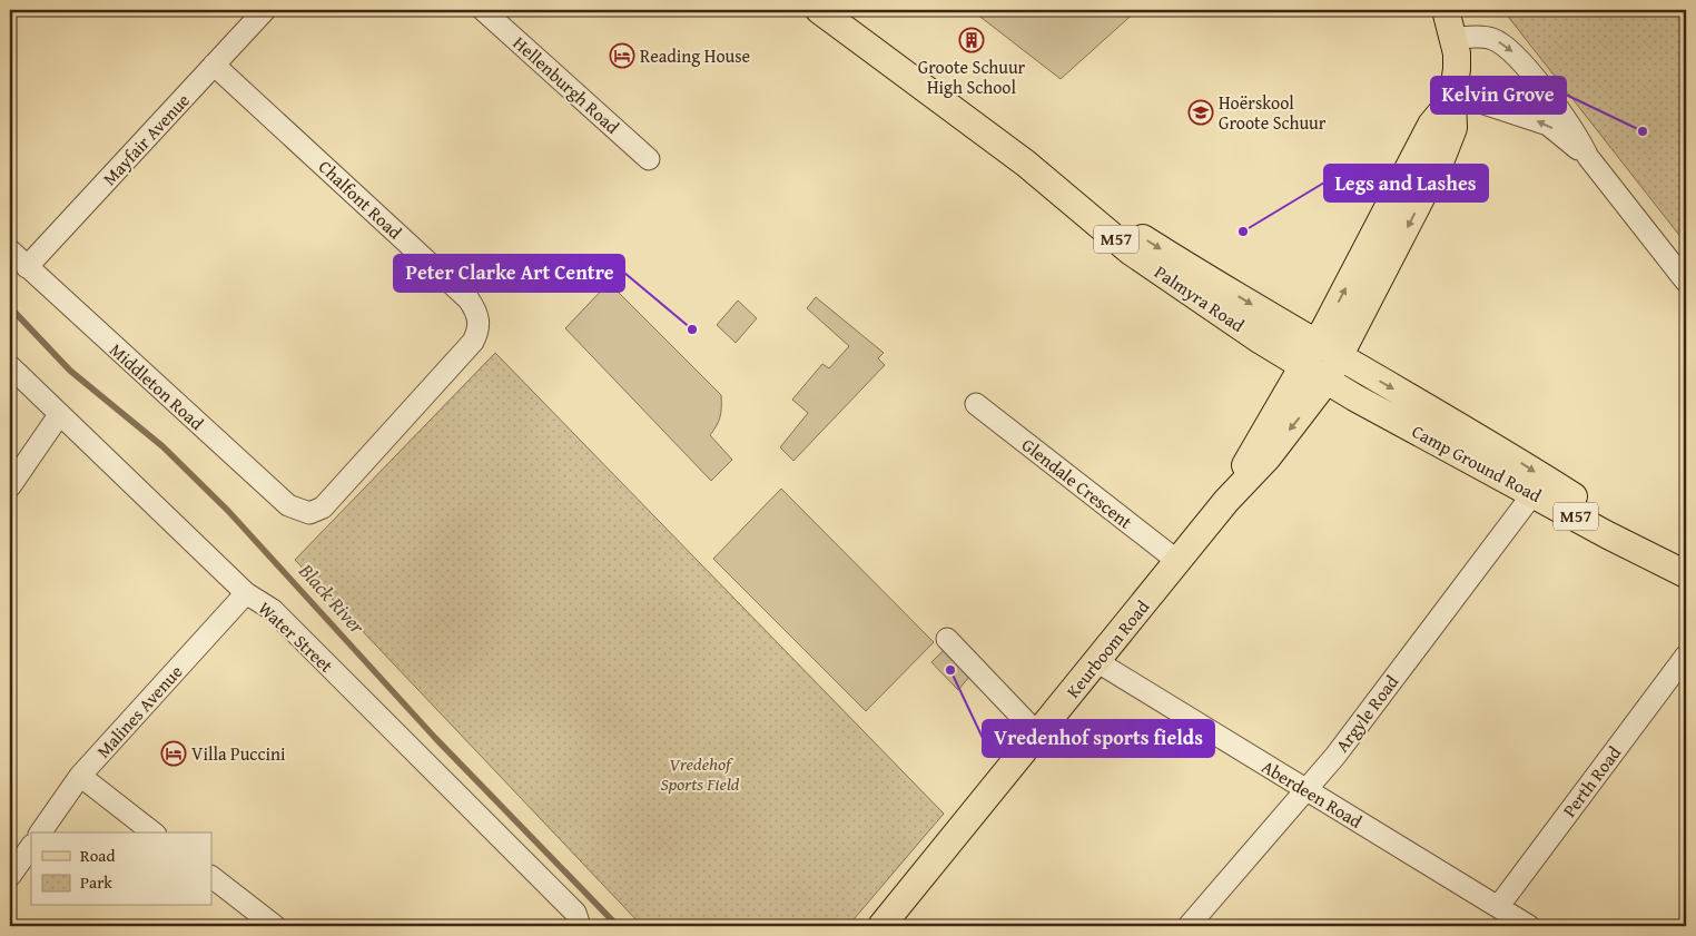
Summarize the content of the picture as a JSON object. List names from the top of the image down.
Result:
{
  "streets": {
    "main road": [
      "M57",
      "Palmyra Road",
      "Camp Ground Road",
      "Keurboom Road"
    ],
    "street": [
      "Hellenburgh Road",
      "Mayfair Avenue",
      "Chalfont Road",
      "Middleton Road",
      "Glendale Crescent",
      "Water Street",
      "Malines Avenue",
      "Argyle Road",
      "Perth Road",
      "Aberdeen Road"
    ]
  },
  "crossings": [
    ["Mayfair Avenue", "Chalfont Road"],
    ["Mayfair Avenue", "Middleton Road"],
    ["Chalfont Road", "Middleton Road"],
    ["Palmyra Road", "Camp Ground Road"],
    ["Palmyra Road", "Keurboom Road"],
    ["Camp Ground Road", "Keurboom Road"],
    ["Camp Ground Road", "Argyle Road"],
    ["Glendale Crescent", "Keurboom Road"],
    ["Water Street", "Malines Avenue"],
    ["Keurboom Road", "Aberdeen Road"],
    ["Argyle Road", "Aberdeen Road"],
    ["Perth Road", "Aberdeen Road"]
  ],
  "water": ["Black River"],
  "parks": ["Vredehof Sports Field"],
  "places": {
    "building": ["Groote Schuur High School"],
    "hotel": ["Reading House", "Villa Puccini"],
    "school or university": ["Hoërskool Groote Schuur"],
    "other": [
      "Kelvin Grove",
      "Legs and Lashes",
      "Peter Clarke Art Centre",
      "Vredenhof sports fields"
    ]
  },
  "legend": ["Road", "Park"]
}
